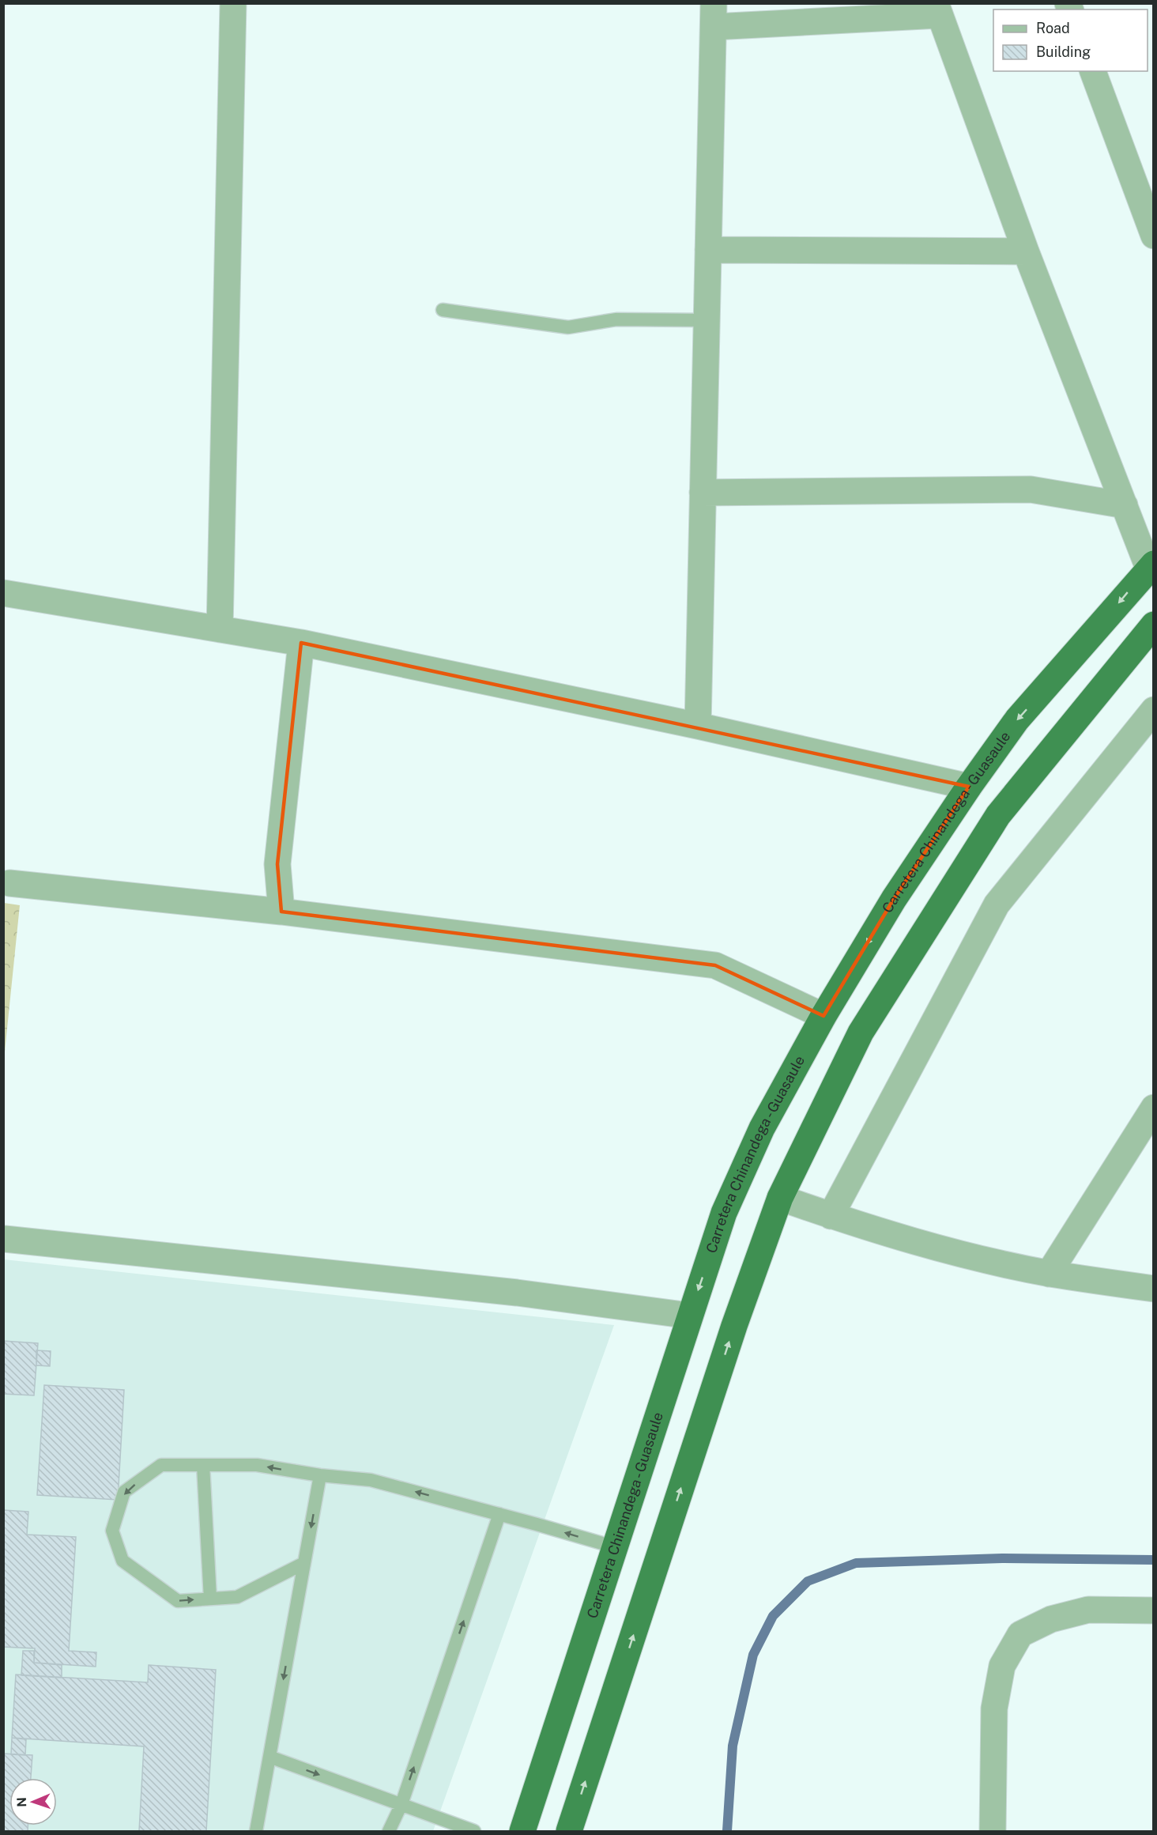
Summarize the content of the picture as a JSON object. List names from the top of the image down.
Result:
{
  "streets": {
    "highway": ["Carretera Chinandega - Guasaule"]
  },
  "legend": ["Road", "Building"],
  "north": "left"
}
